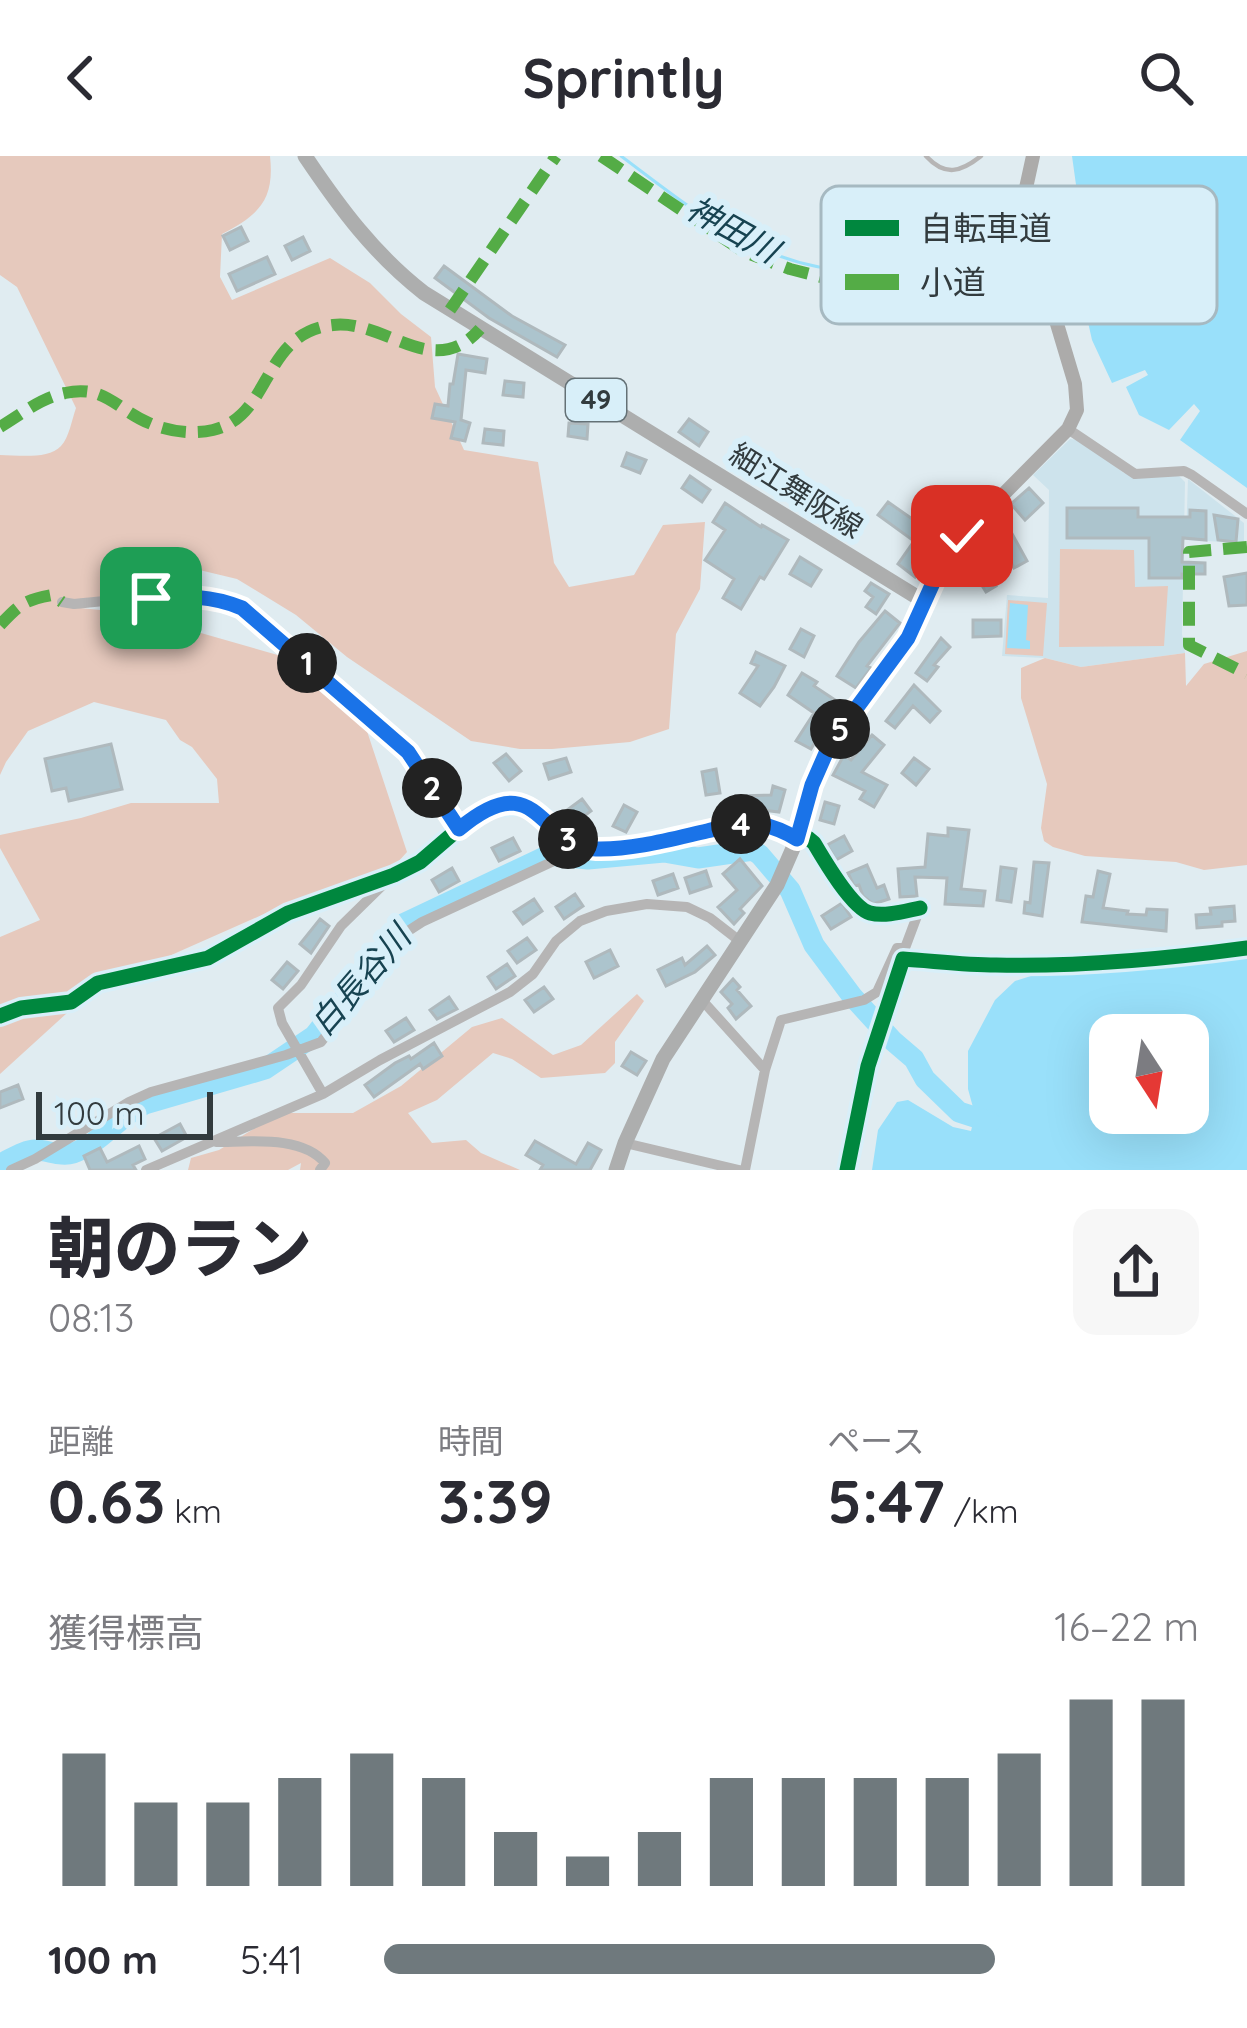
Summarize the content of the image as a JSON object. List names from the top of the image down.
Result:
{
  "streets": {
    "main road": ["49", "細江舞阪線"]
  },
  "water": ["神田川", "白長谷川"],
  "legend": ["自転車道", "小道"],
  "scale_bar": "100 m",
  "north": "bottom",
  "page": {
    "header": "Sprintly",
    "pins": [
      "1",
      "5",
      "2",
      "4",
      "3"
    ],
    "scale": "100 m",
    "heading": ["朝のラン", "08:13"],
    "stats": [
      ["距離", "0.63 km"],
      ["時間", "3:39"],
      ["ペース", "5:47 /km"]
    ],
    "chart": ["獲得標高", "16–22 m"],
    "list": [
      {
        "name": "100 m",
        "note": "5:41"
      }
    ]
  }
}
